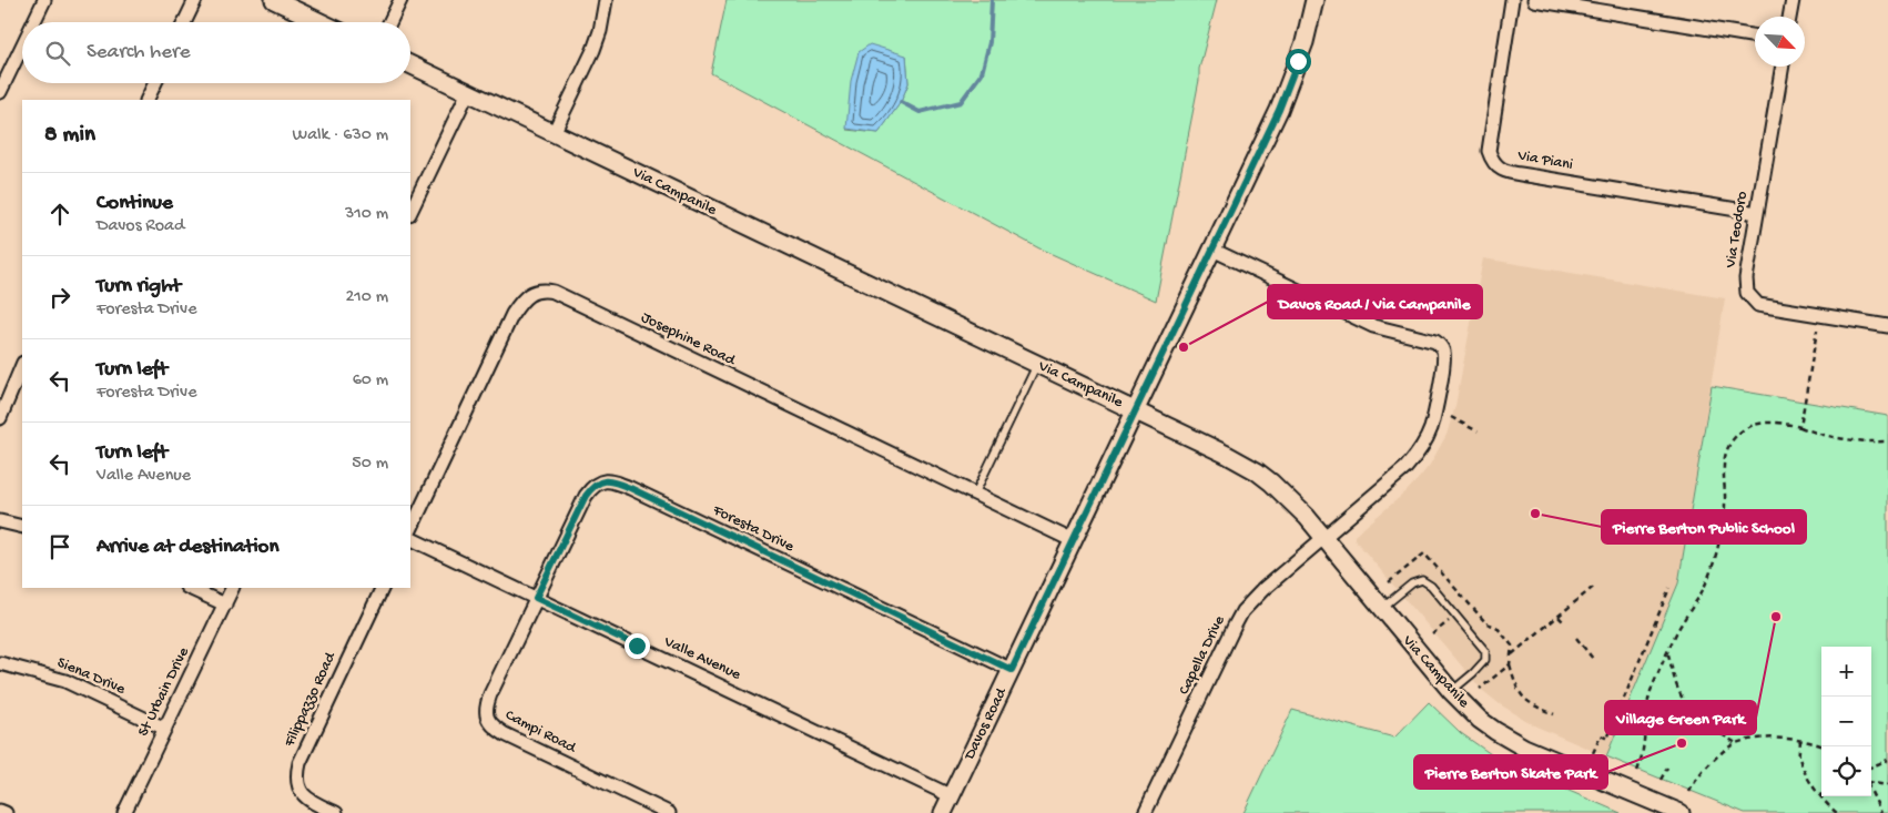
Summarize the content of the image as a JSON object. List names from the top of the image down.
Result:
{
  "streets": {
    "street": [
      "Via Piani",
      "Via Campanile",
      "Via Teodoro",
      "Josephine Road",
      "Foresta Drive",
      "Capella Drive",
      "Valle Avenue",
      "Siena Drive",
      "St Urbain Drive",
      "Filippazzo Road",
      "Davos Road",
      "Campi Road"
    ]
  },
  "crossings": [
    ["Via Piani", "Via Teodoro"],
    ["Via Campanile", "Capella Drive"],
    ["Via Campanile", "Davos Road"],
    ["Josephine Road", "Davos Road"],
    ["Foresta Drive", "Valle Avenue"],
    ["Foresta Drive", "Davos Road"],
    ["Foresta Drive", "Campi Road"],
    ["Capella Drive", "Davos Road"],
    ["Valle Avenue", "Davos Road"],
    ["Valle Avenue", "Campi Road"],
    ["Siena Drive", "St Urbain Drive"]
  ],
  "places": [
    "Davos Road / Via Campanile",
    "Pierre Berton Public School",
    "Village Green Park",
    "Pierre Berton Skate Park"
  ],
  "north": "bottom right",
  "page": {
    "search": "Search here",
    "heading": ["8 min", "Walk · 630 m"],
    "list": [
      ["Continue", "Davos Road", "310 m"],
      ["Turn right", "Foresta Drive", "210 m"],
      ["Turn left", "Foresta Drive", "60 m"],
      ["Turn left", "Valle Avenue", "50 m"],
      "Arrive at destination"
    ],
    "map_buttons": ["+", "−"]
  }
}
